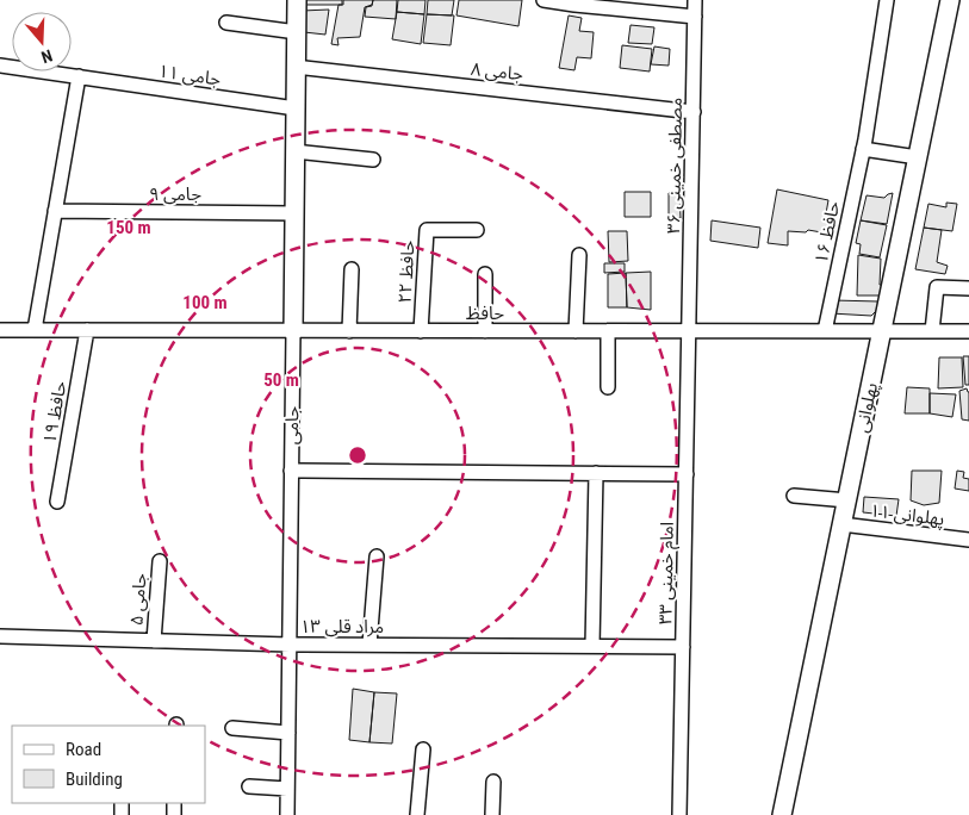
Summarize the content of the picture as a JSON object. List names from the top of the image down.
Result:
{
  "streets": {
    "street": [
      "جامی ۸",
      "جامی ۱۱",
      "مصطفی خمینی ۳۶",
      "جامی ۹",
      "حافظ ۱۶",
      "حافظ ۲۲",
      "حافظ",
      "پهلوانی",
      "حافظ ۱۹",
      "جامی",
      "پهلوانی ۱۱",
      "امام خمینی ۳۳",
      "جامی ۵",
      "مراد قلی ۱۳"
    ]
  },
  "crossings": [
    ["جامی ۸", "مصطفی خمینی ۳۶"],
    ["جامی ۸", "جامی"],
    ["جامی ۱۱", "جامی"],
    ["مصطفی خمینی ۳۶", "حافظ"],
    ["مصطفی خمینی ۳۶", "امام خمینی ۳۳"],
    ["جامی ۹", "جامی"],
    ["حافظ ۱۶", "حافظ"],
    ["حافظ ۲۲", "حافظ"],
    ["حافظ", "پهلوانی"],
    ["حافظ", "حافظ ۱۹"],
    ["حافظ", "جامی"],
    ["حافظ", "امام خمینی ۳۳"],
    ["پهلوانی", "پهلوانی ۱۱"],
    ["جامی", "مراد قلی ۱۳"],
    ["امام خمینی ۳۳", "مراد قلی ۱۳"],
    ["جامی ۵", "مراد قلی ۱۳"]
  ],
  "legend": ["Road", "Building"],
  "north": "bottom",
  "rings": ["150 m", "100 m", "50 m"]
}
